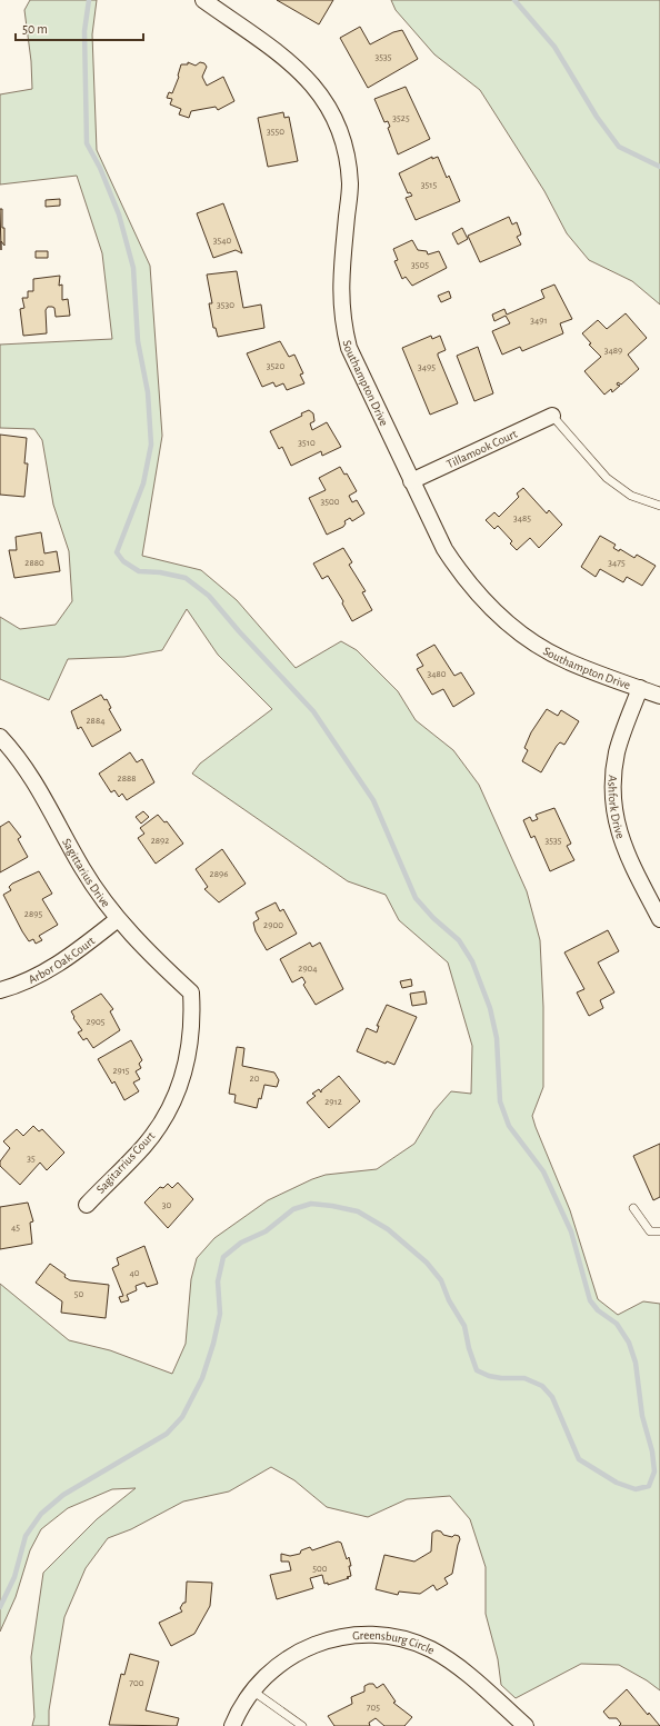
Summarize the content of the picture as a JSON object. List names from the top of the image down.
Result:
{
  "streets": {
    "street": [
      "Southampton Drive",
      "Tillamook Court",
      "Ashfork Drive",
      "Sagittarius Drive",
      "Arbor Oak Court",
      "Sagitarrius Court",
      "Greensburg Circle"
    ]
  },
  "crossings": [
    ["Southampton Drive", "Tillamook Court"],
    ["Southampton Drive", "Ashfork Drive"],
    ["Sagittarius Drive", "Arbor Oak Court"],
    ["Sagittarius Drive", "Sagitarrius Court"]
  ],
  "house_numbers": [
    "3535",
    "3525",
    "3550",
    "3515",
    "3540",
    "3505",
    "3530",
    "3491",
    "3489",
    "3520",
    "3495",
    "3510",
    "3500",
    "3485",
    "2880",
    "3475",
    "3480",
    "2884",
    "2888",
    "2892",
    "3535",
    "2896",
    "2895",
    "2900",
    "2904",
    "2905",
    "2915",
    "20",
    "2912",
    "35",
    "30",
    "45",
    "40",
    "50",
    "500",
    "700",
    "705"
  ],
  "scale_bar": "50 m"
}
